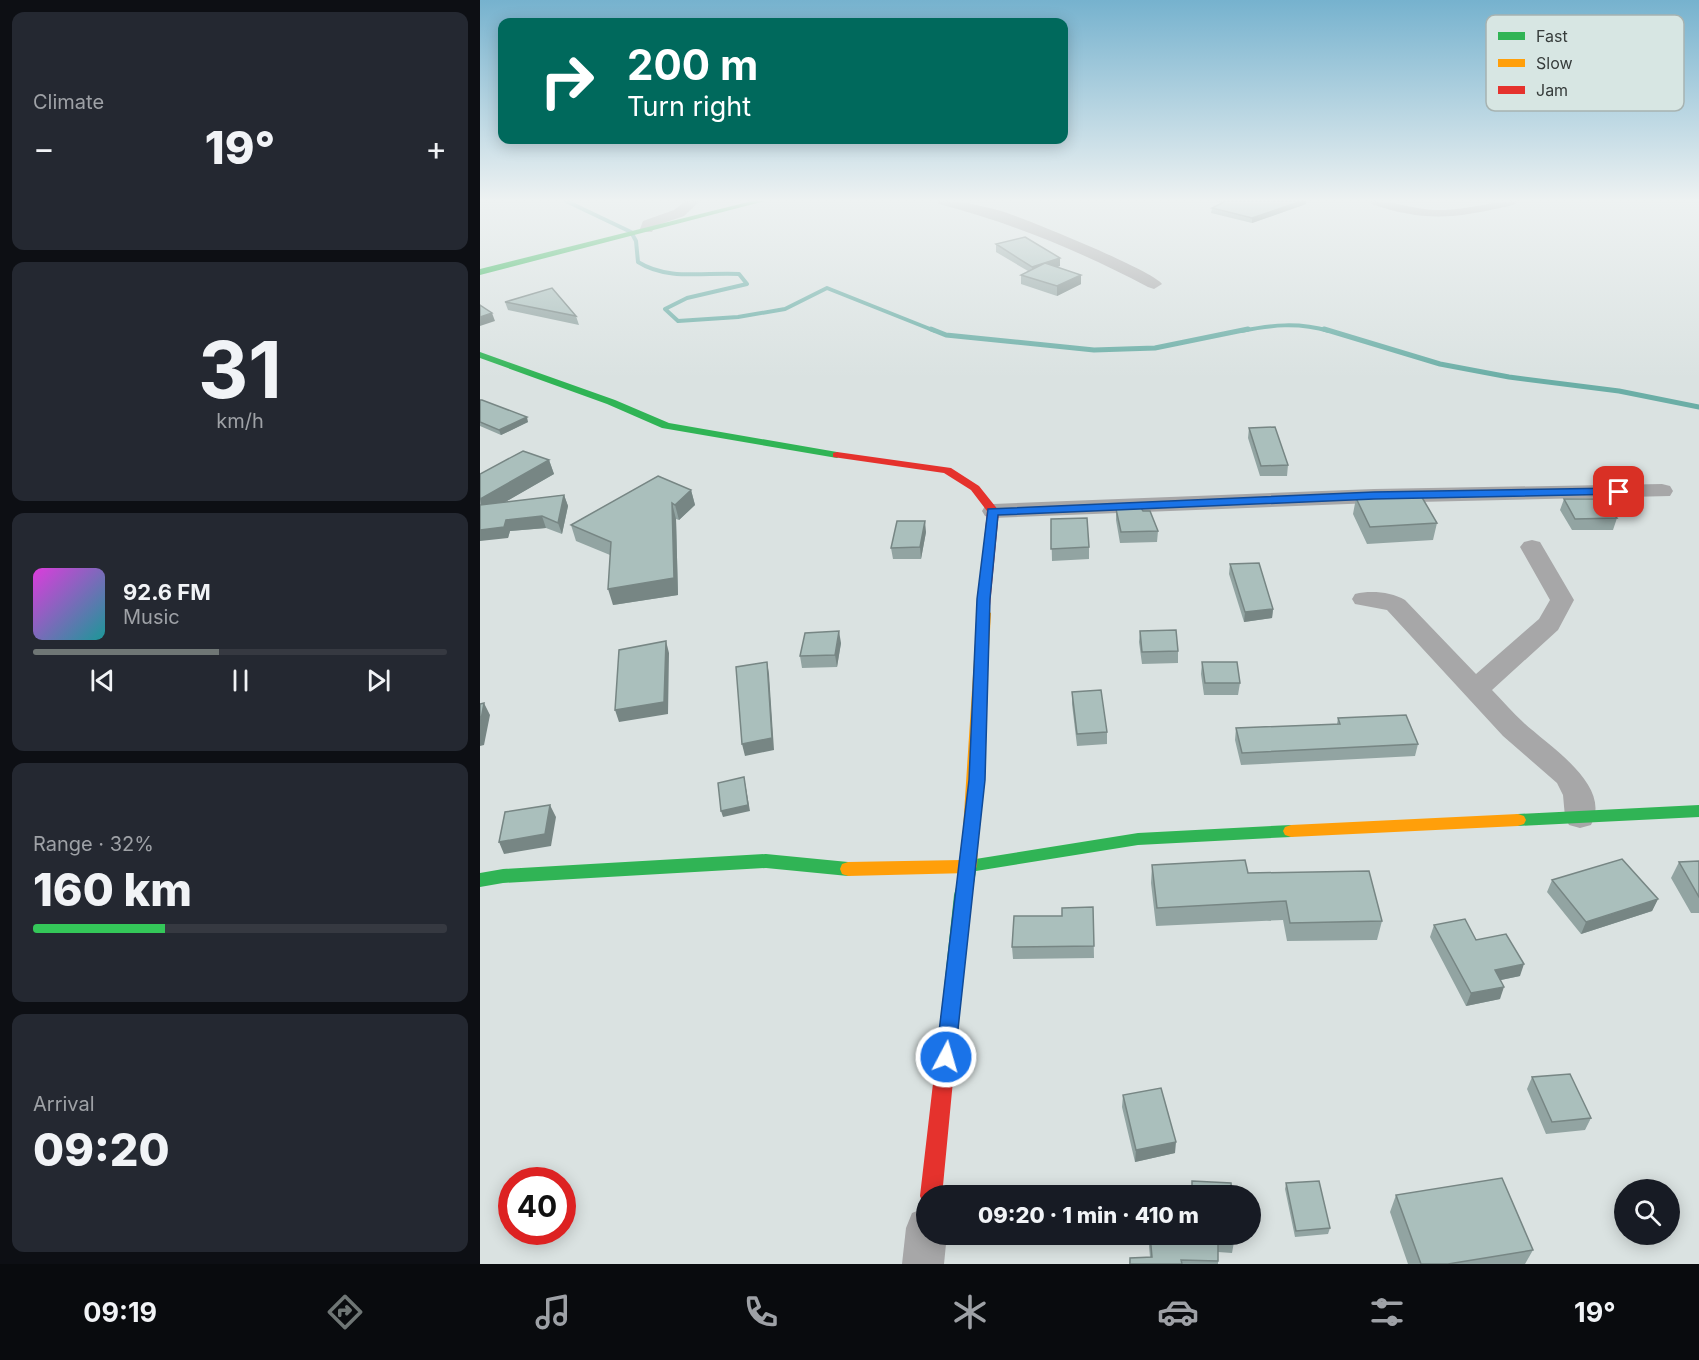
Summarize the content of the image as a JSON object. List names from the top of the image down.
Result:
{
  "legend": ["Fast", "Slow", "Jam"],
  "page": {
    "tile": [
      "Climate",
      ["31", "km/h"],
      ["Range · 32%", "160 km"],
      ["Arrival", "09:20"]
    ],
    "turn": ["200 m", "Turn right"],
    "heat": ["−", "19°", "+"],
    "song": ["92.6 FM", "Music"],
    "limit": "40",
    "trip": "09:20 · 1 min · 410 m",
    "tabs": ["09:19", "19°"]
  }
}
